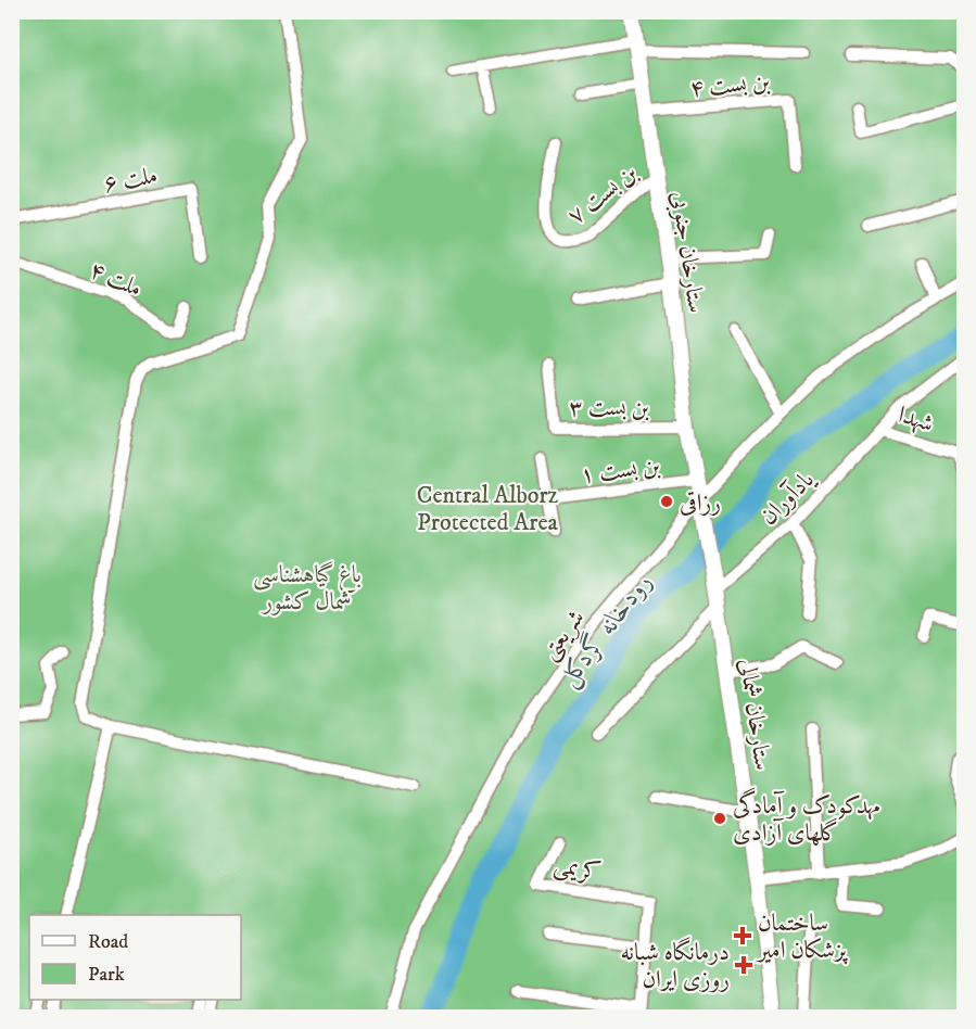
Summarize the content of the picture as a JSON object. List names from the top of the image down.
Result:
{
  "streets": {
    "main road": ["ستارخان جنوبی", "ستارخان شمالی"],
    "street": [
      "بن بست ۴",
      "ملت ۶",
      "بن بست ۷",
      "ملت ۴",
      "بن بست ۳",
      "شهدا",
      "بن بست ۱",
      "یادآوران",
      "شریعتی",
      "کریمی"
    ]
  },
  "crossings": [
    ["بن بست ۴", "ستارخان جنوبی"],
    ["بن بست ۷", "ستارخان جنوبی"],
    ["ستارخان جنوبی", "بن بست ۳"],
    ["ستارخان جنوبی", "بن بست ۱"],
    ["ستارخان جنوبی", "شریعتی"],
    ["ستارخان جنوبی", "ستارخان شمالی"],
    ["شهدا", "یادآوران"],
    ["یادآوران", "ستارخان شمالی"]
  ],
  "water": ["رودخانه گردکل"],
  "parks": ["Central Alborz Protected Area", "باغ گیاهشناسی شمال کشور"],
  "places": {
    "other": ["رزاقی", "مهدکودک و آمادگی گلهای آزادی"],
    "health": ["ساختمان پزشکان امیر", "درمانگاه شبانه روزی ایران"]
  },
  "legend": ["Road", "Park"]
}
